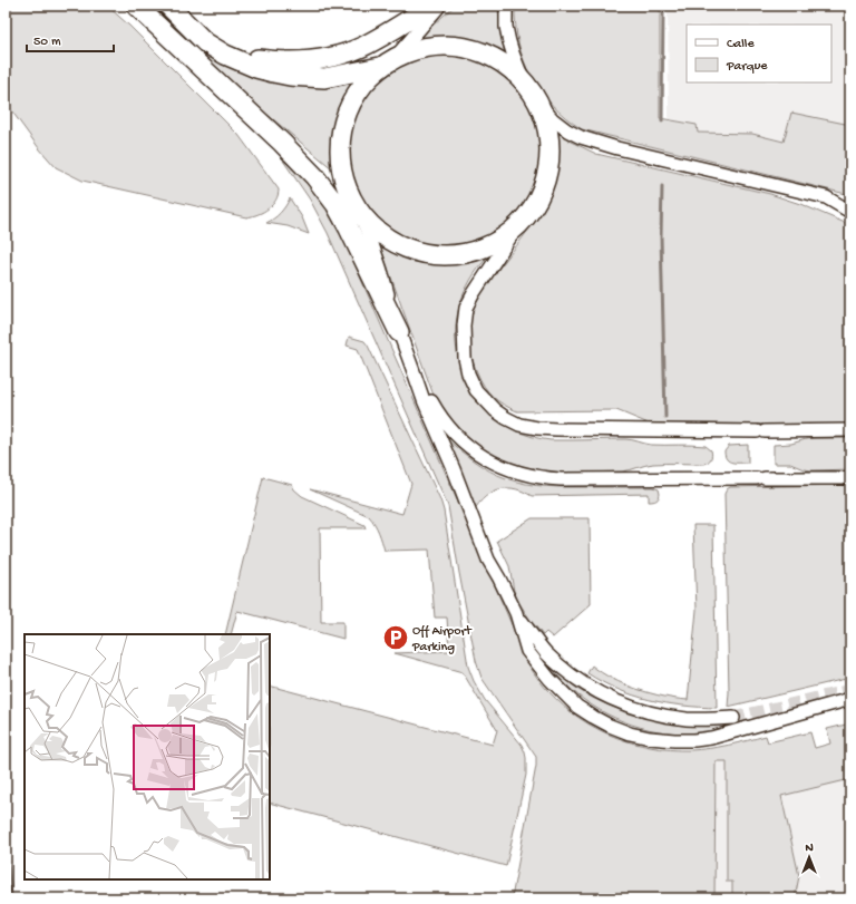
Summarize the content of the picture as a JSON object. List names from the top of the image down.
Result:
{
  "places": {
    "parking": ["Off Airport Parking"]
  },
  "legend": ["Calle", "Parque"],
  "scale_bar": "50 m",
  "north": "top"
}
